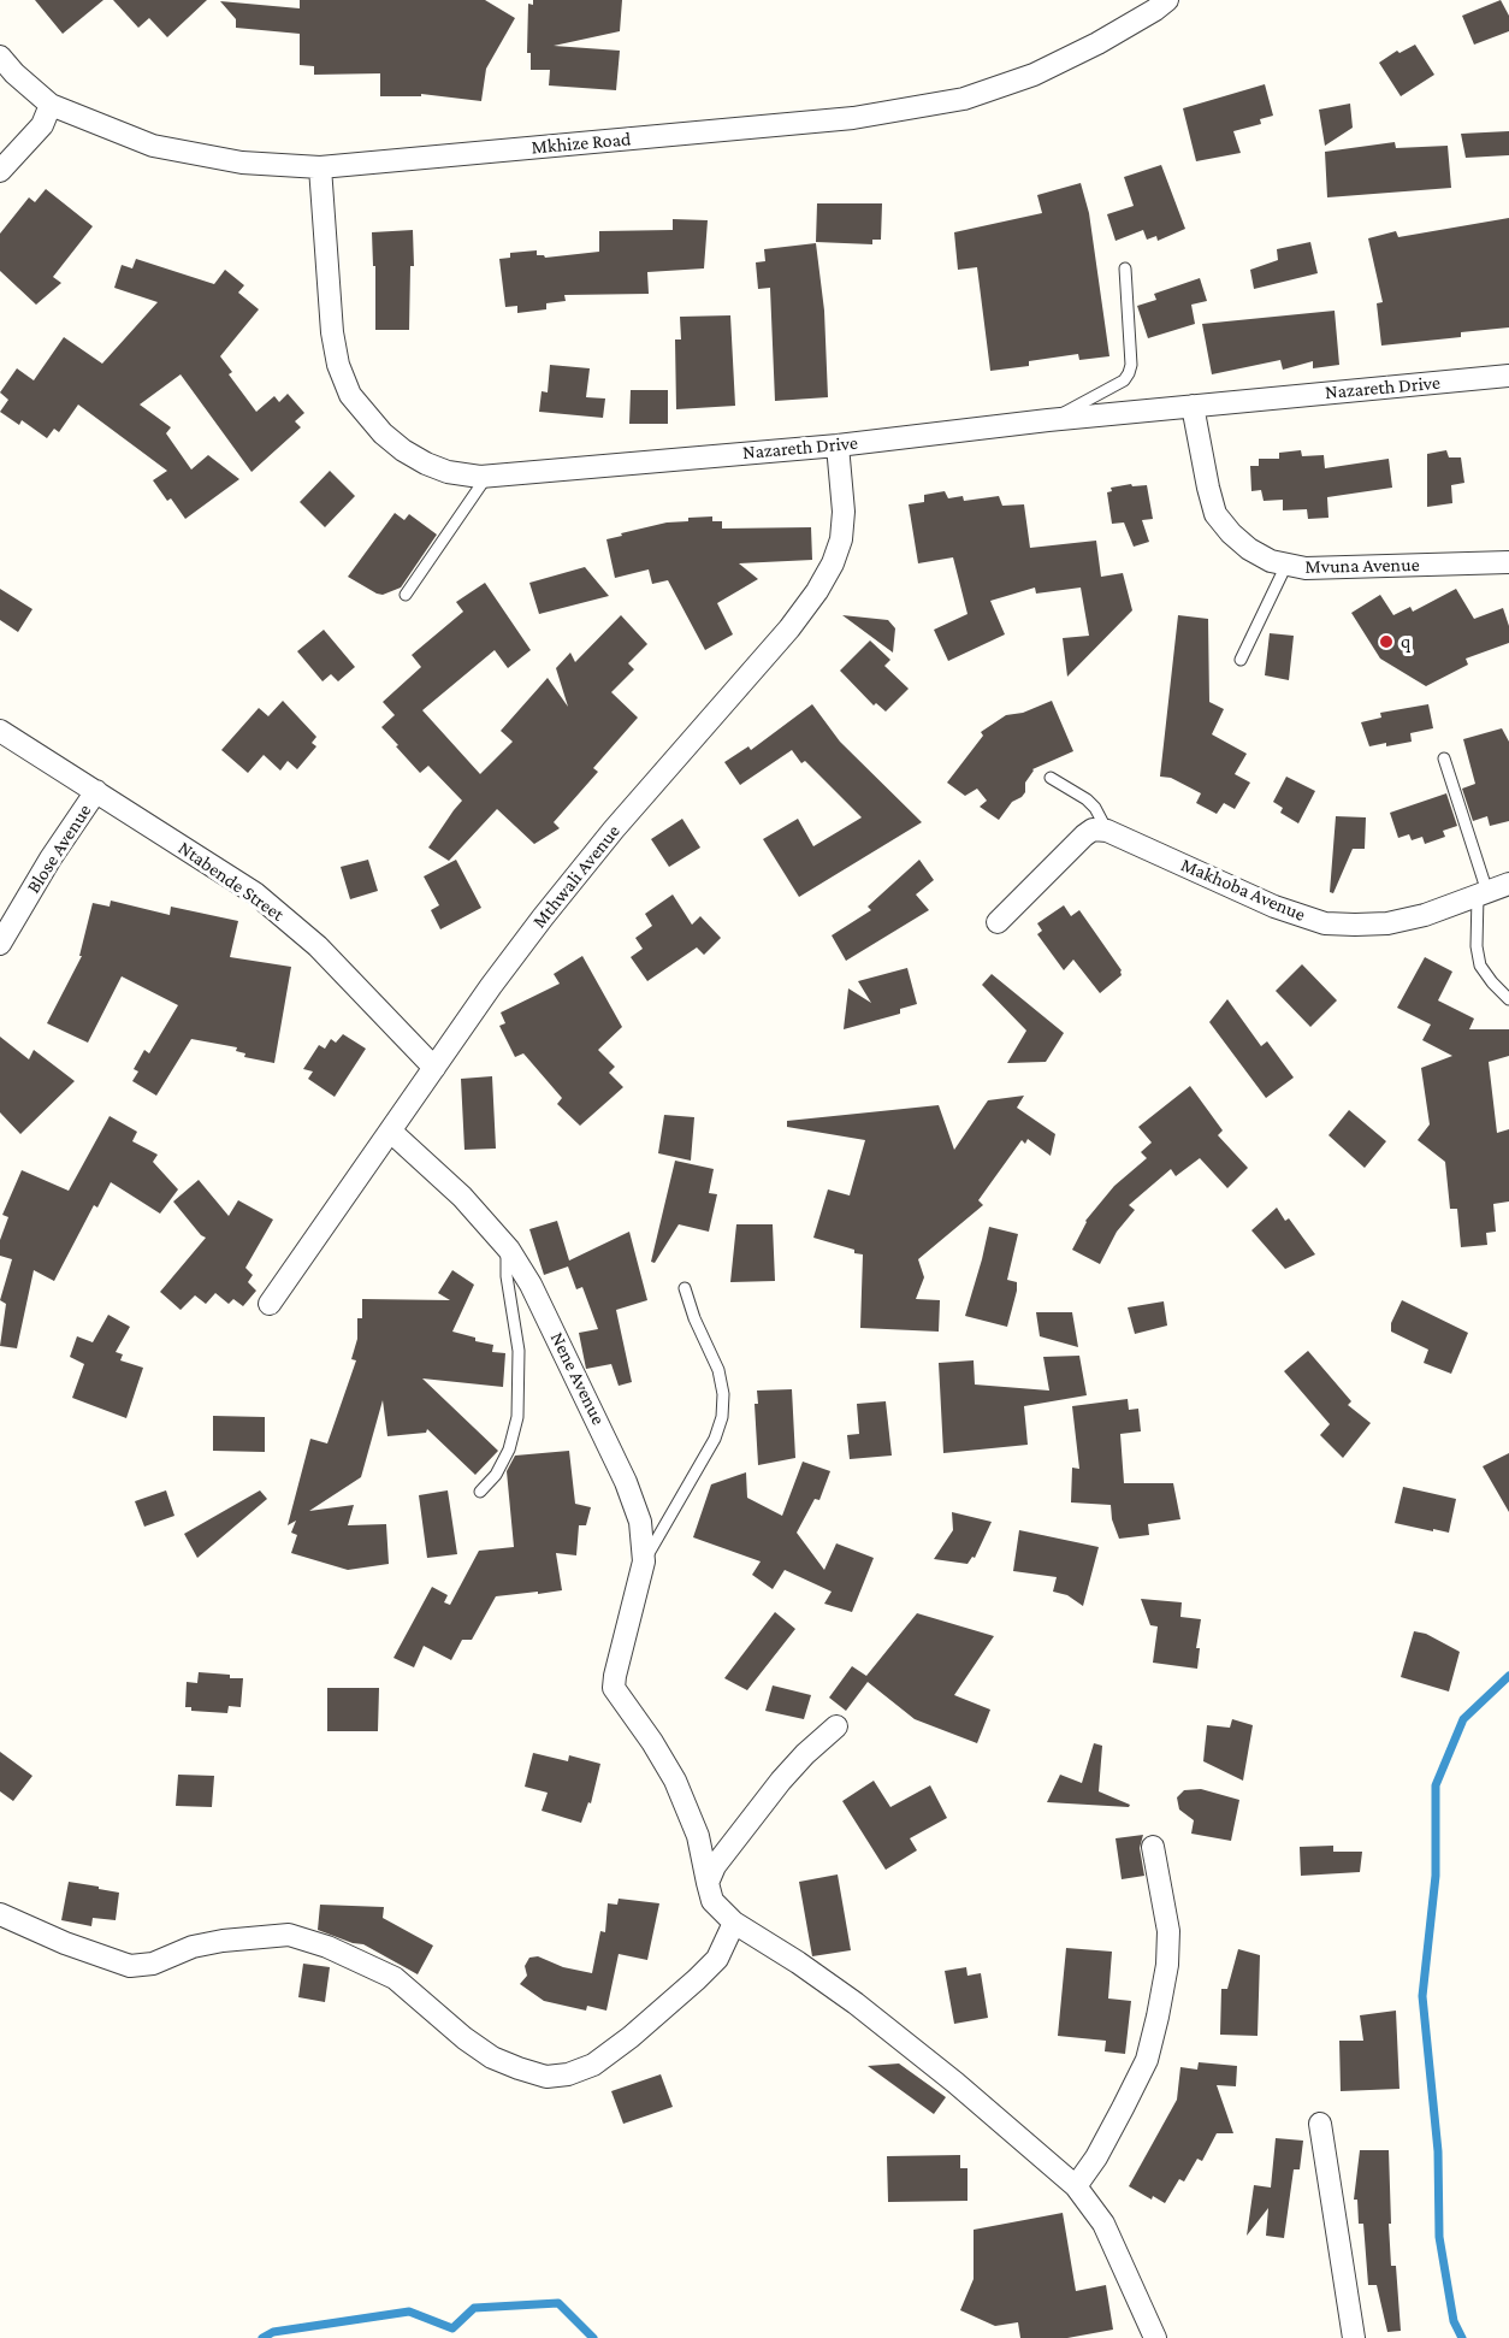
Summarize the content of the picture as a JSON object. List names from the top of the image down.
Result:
{
  "streets": {
    "street": [
      "Mkhize Road",
      "Nazareth Drive",
      "Mvuna Avenue",
      "Blose Avenue",
      "Mthwali Avenue",
      "Ntabende Street",
      "Makhoba Avenue",
      "Nene Avenue"
    ]
  },
  "crossings": [
    ["Mkhize Road", "Nazareth Drive"],
    ["Nazareth Drive", "Mvuna Avenue"],
    ["Nazareth Drive", "Mthwali Avenue"],
    ["Blose Avenue", "Ntabende Street"],
    ["Mthwali Avenue", "Ntabende Street"],
    ["Mthwali Avenue", "Nene Avenue"]
  ],
  "places": ["q"]
}
